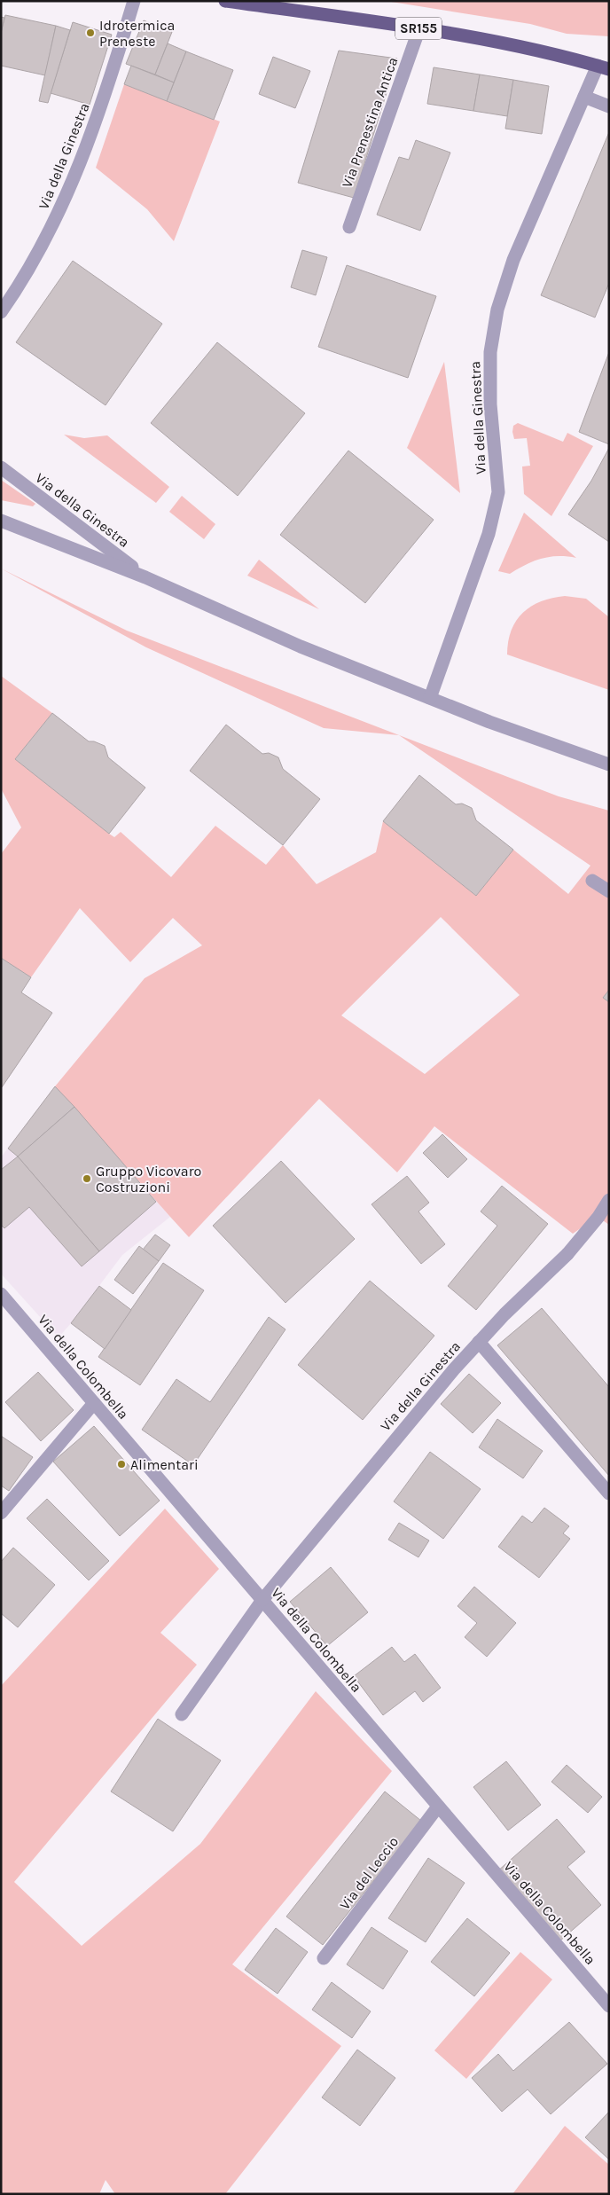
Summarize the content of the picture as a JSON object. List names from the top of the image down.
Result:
{
  "streets": {
    "main road": ["SR155"],
    "street": [
      "Via Prenestina Antica",
      "Via della Ginestra",
      "Via della Colombella",
      "Via del Leccio"
    ]
  },
  "crossings": [
    ["SR155", "Via Prenestina Antica"],
    ["SR155", "Via della Ginestra"],
    ["Via della Ginestra", "Via della Colombella"],
    ["Via della Colombella", "Via del Leccio"]
  ],
  "places": ["Idrotermica Preneste", "Gruppo Vicovaro Costruzioni", "Alimentari"]
}
